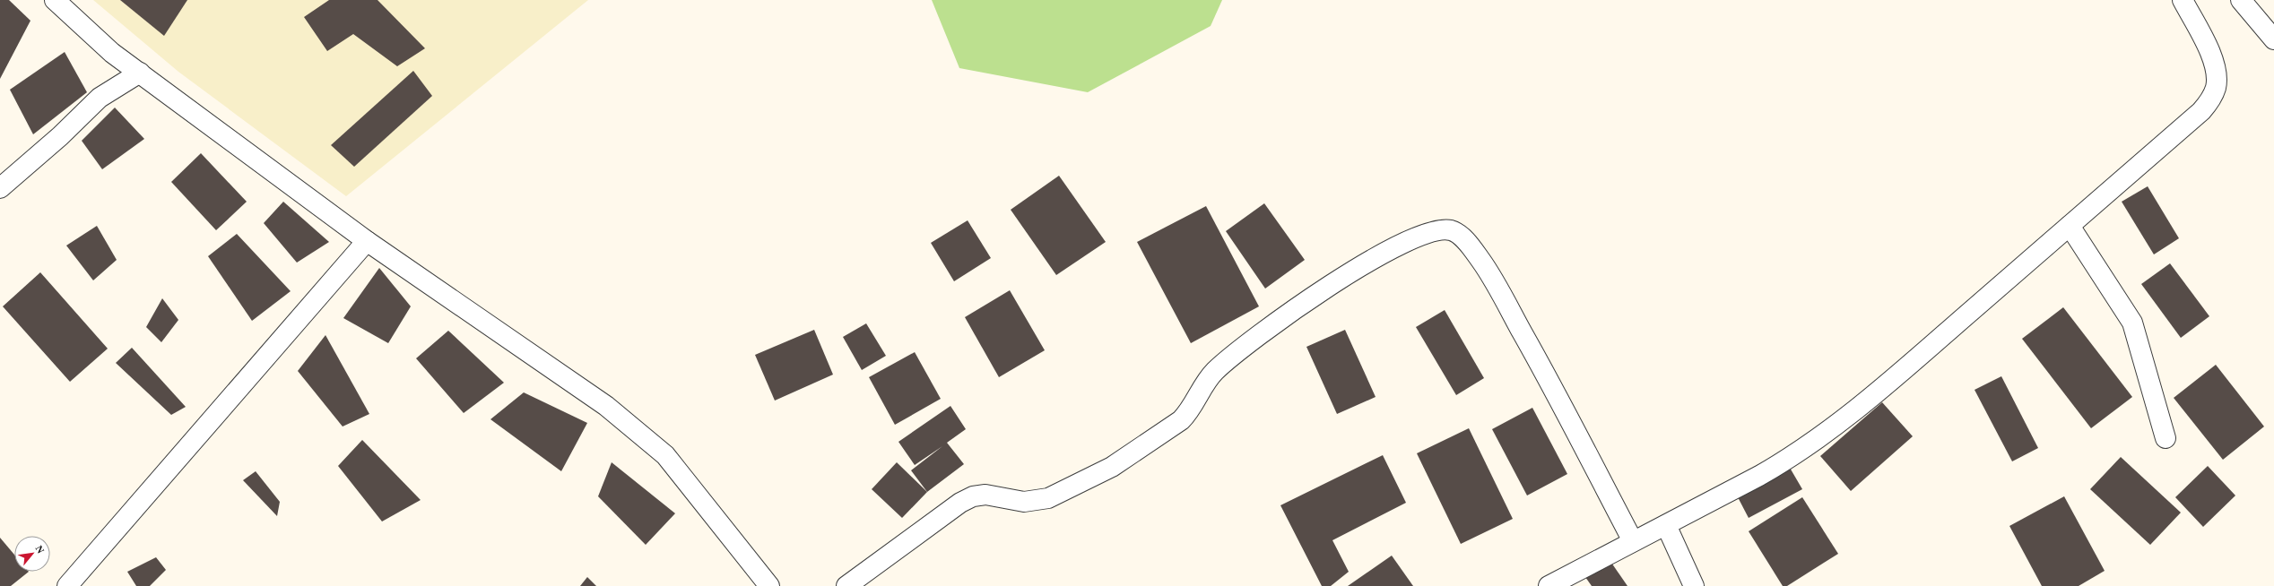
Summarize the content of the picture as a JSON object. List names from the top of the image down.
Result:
{
  "north": "top right"
}
